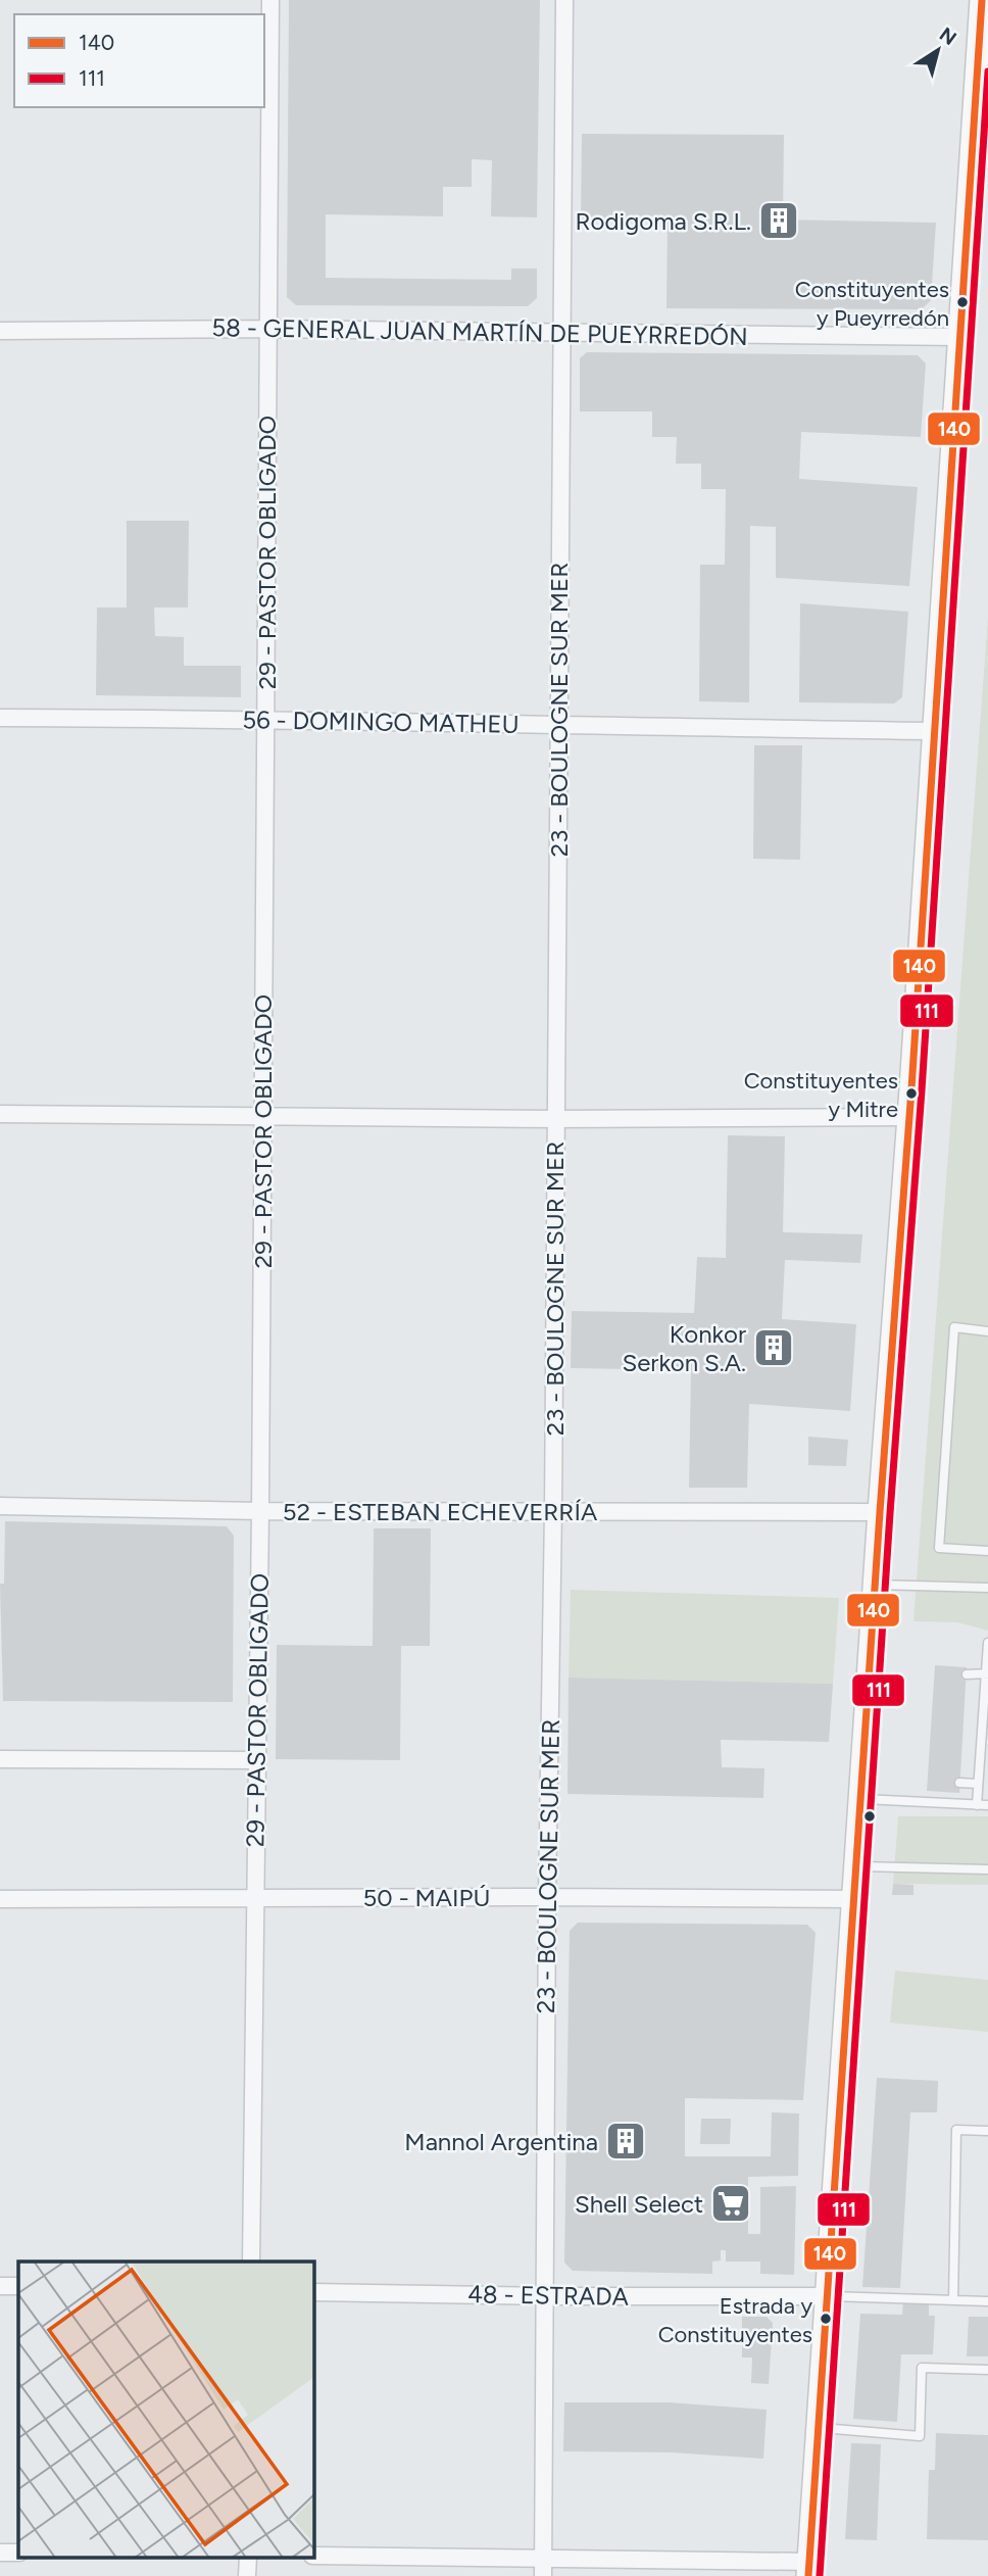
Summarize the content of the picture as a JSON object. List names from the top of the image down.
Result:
{
  "streets": {
    "street": [
      "58 - GENERAL JUAN MARTÍN DE PUEYRREDÓN",
      "29 - PASTOR OBLIGADO",
      "23 - BOULOGNE SUR MER",
      "56 - DOMINGO MATHEU",
      "52 - ESTEBAN ECHEVERRÍA",
      "50 - MAIPÚ",
      "48 - ESTRADA"
    ]
  },
  "crossings": [
    ["58 - GENERAL JUAN MARTÍN DE PUEYRREDÓN", "29 - PASTOR OBLIGADO"],
    ["58 - GENERAL JUAN MARTÍN DE PUEYRREDÓN", "23 - BOULOGNE SUR MER"],
    ["29 - PASTOR OBLIGADO", "56 - DOMINGO MATHEU"],
    ["29 - PASTOR OBLIGADO", "52 - ESTEBAN ECHEVERRÍA"],
    ["29 - PASTOR OBLIGADO", "50 - MAIPÚ"],
    ["23 - BOULOGNE SUR MER", "56 - DOMINGO MATHEU"],
    ["23 - BOULOGNE SUR MER", "52 - ESTEBAN ECHEVERRÍA"],
    ["23 - BOULOGNE SUR MER", "50 - MAIPÚ"],
    ["23 - BOULOGNE SUR MER", "48 - ESTRADA"]
  ],
  "places": {
    "building": ["Rodigoma S.R.L.", "Konkor Serkon S.A.", "Mannol Argentina"],
    "other": ["Constituyentes y Pueyrredón", "Constituyentes y Mitre", "Estrada y Constituyentes"],
    "supermarket": ["Shell Select"]
  },
  "lines": ["transit line 140", "transit line 111"],
  "legend": ["140", "111"],
  "north": "top right"
}
